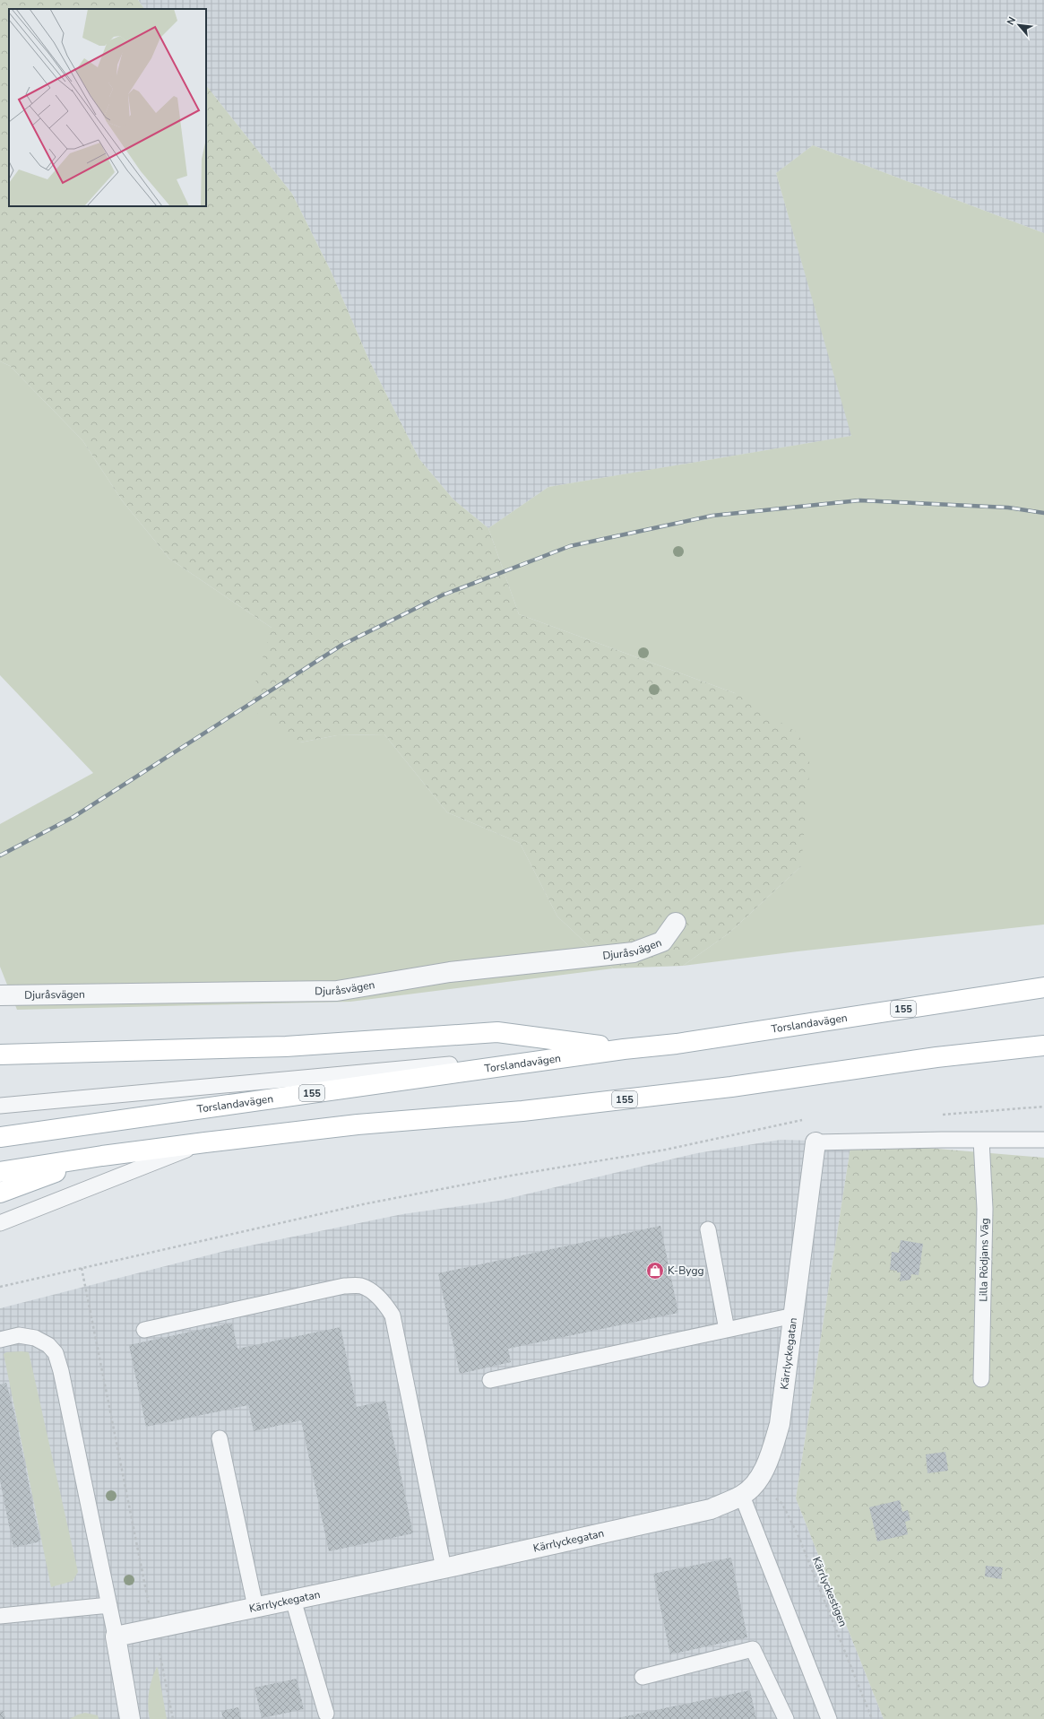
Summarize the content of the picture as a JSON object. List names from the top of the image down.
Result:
{
  "streets": {
    "main road": ["155", "Torslandavägen"],
    "street": ["Djuråsvägen", "Kärrlyckegatan"],
    "lane": ["Lilla Rödjans Väg"],
    "path": ["Kärrlyckestigen"]
  },
  "crossings": [
    ["Kärrlyckegatan", "Kärrlyckestigen"]
  ],
  "places": {
    "shop": ["K-Bygg"]
  },
  "north": "top left"
}
